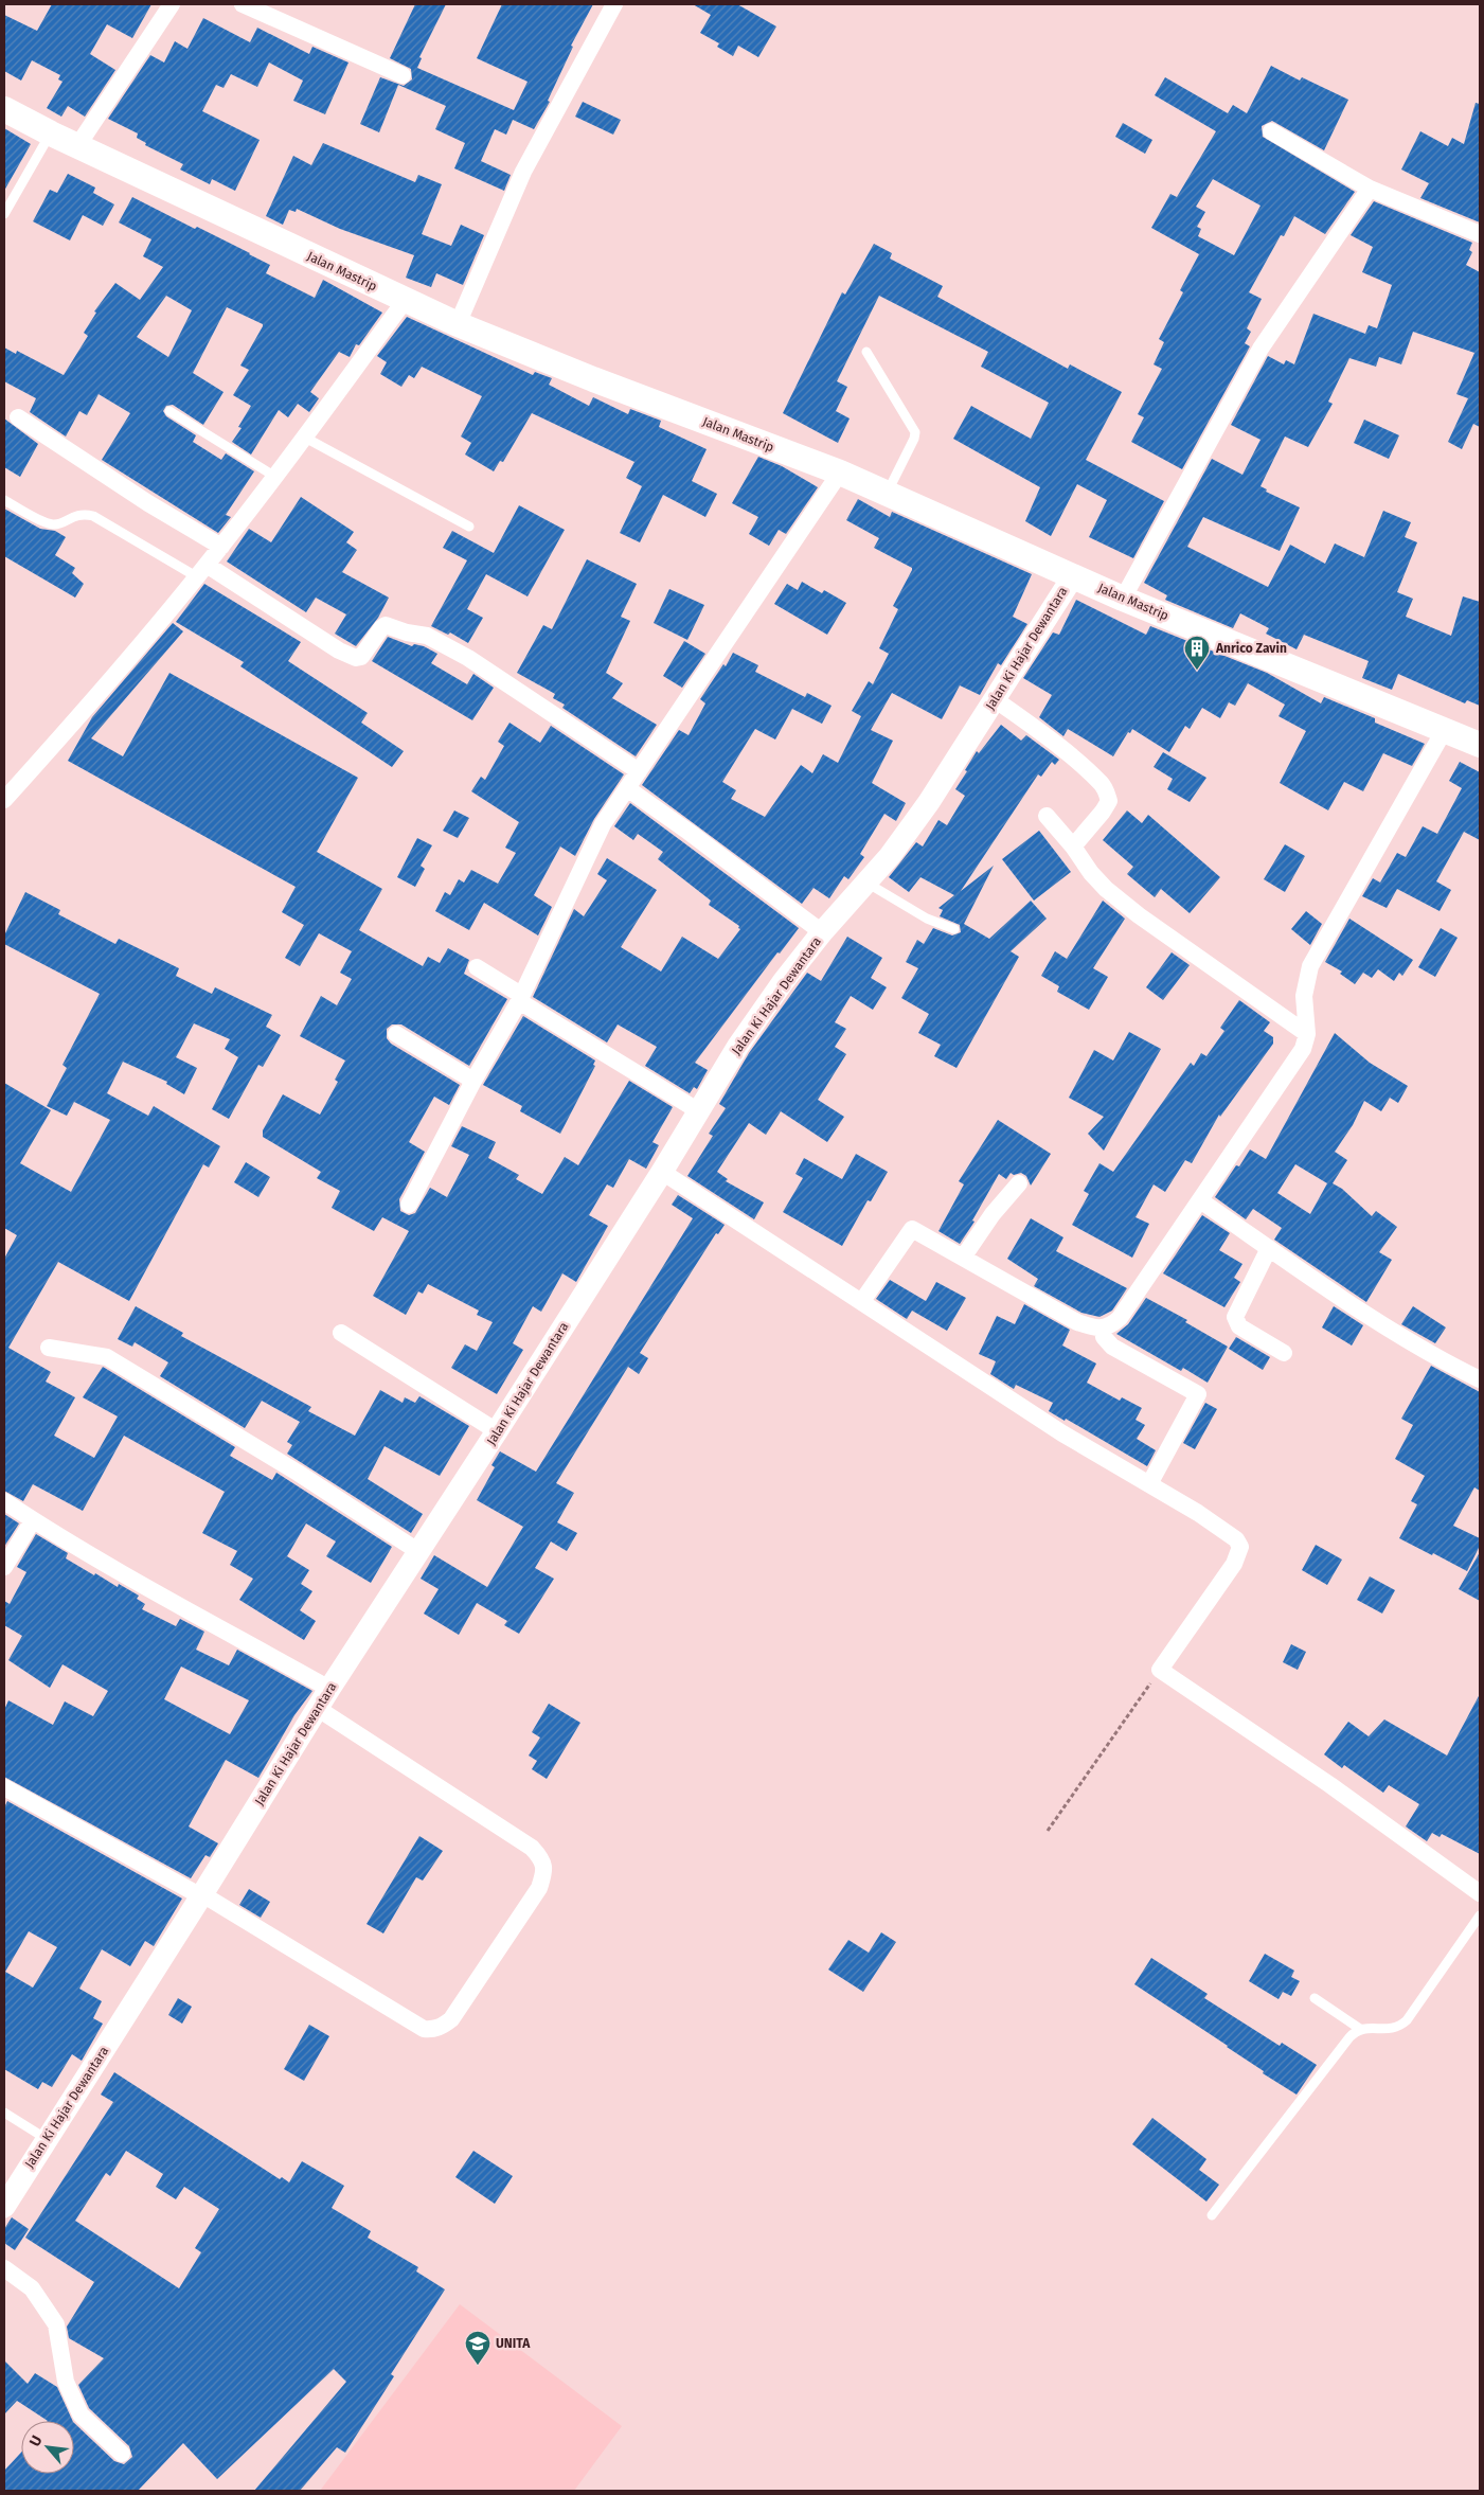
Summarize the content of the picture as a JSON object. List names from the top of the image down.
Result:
{
  "streets": {
    "main road": ["Jalan Mastrip"],
    "street": ["Jalan Ki Hajar Dewantara"]
  },
  "crossings": [
    ["Jalan Mastrip", "Jalan Ki Hajar Dewantara"]
  ],
  "places": {
    "building": ["Anrico Zavin"],
    "school or university": ["UNITA"]
  },
  "north": "top left"
}
